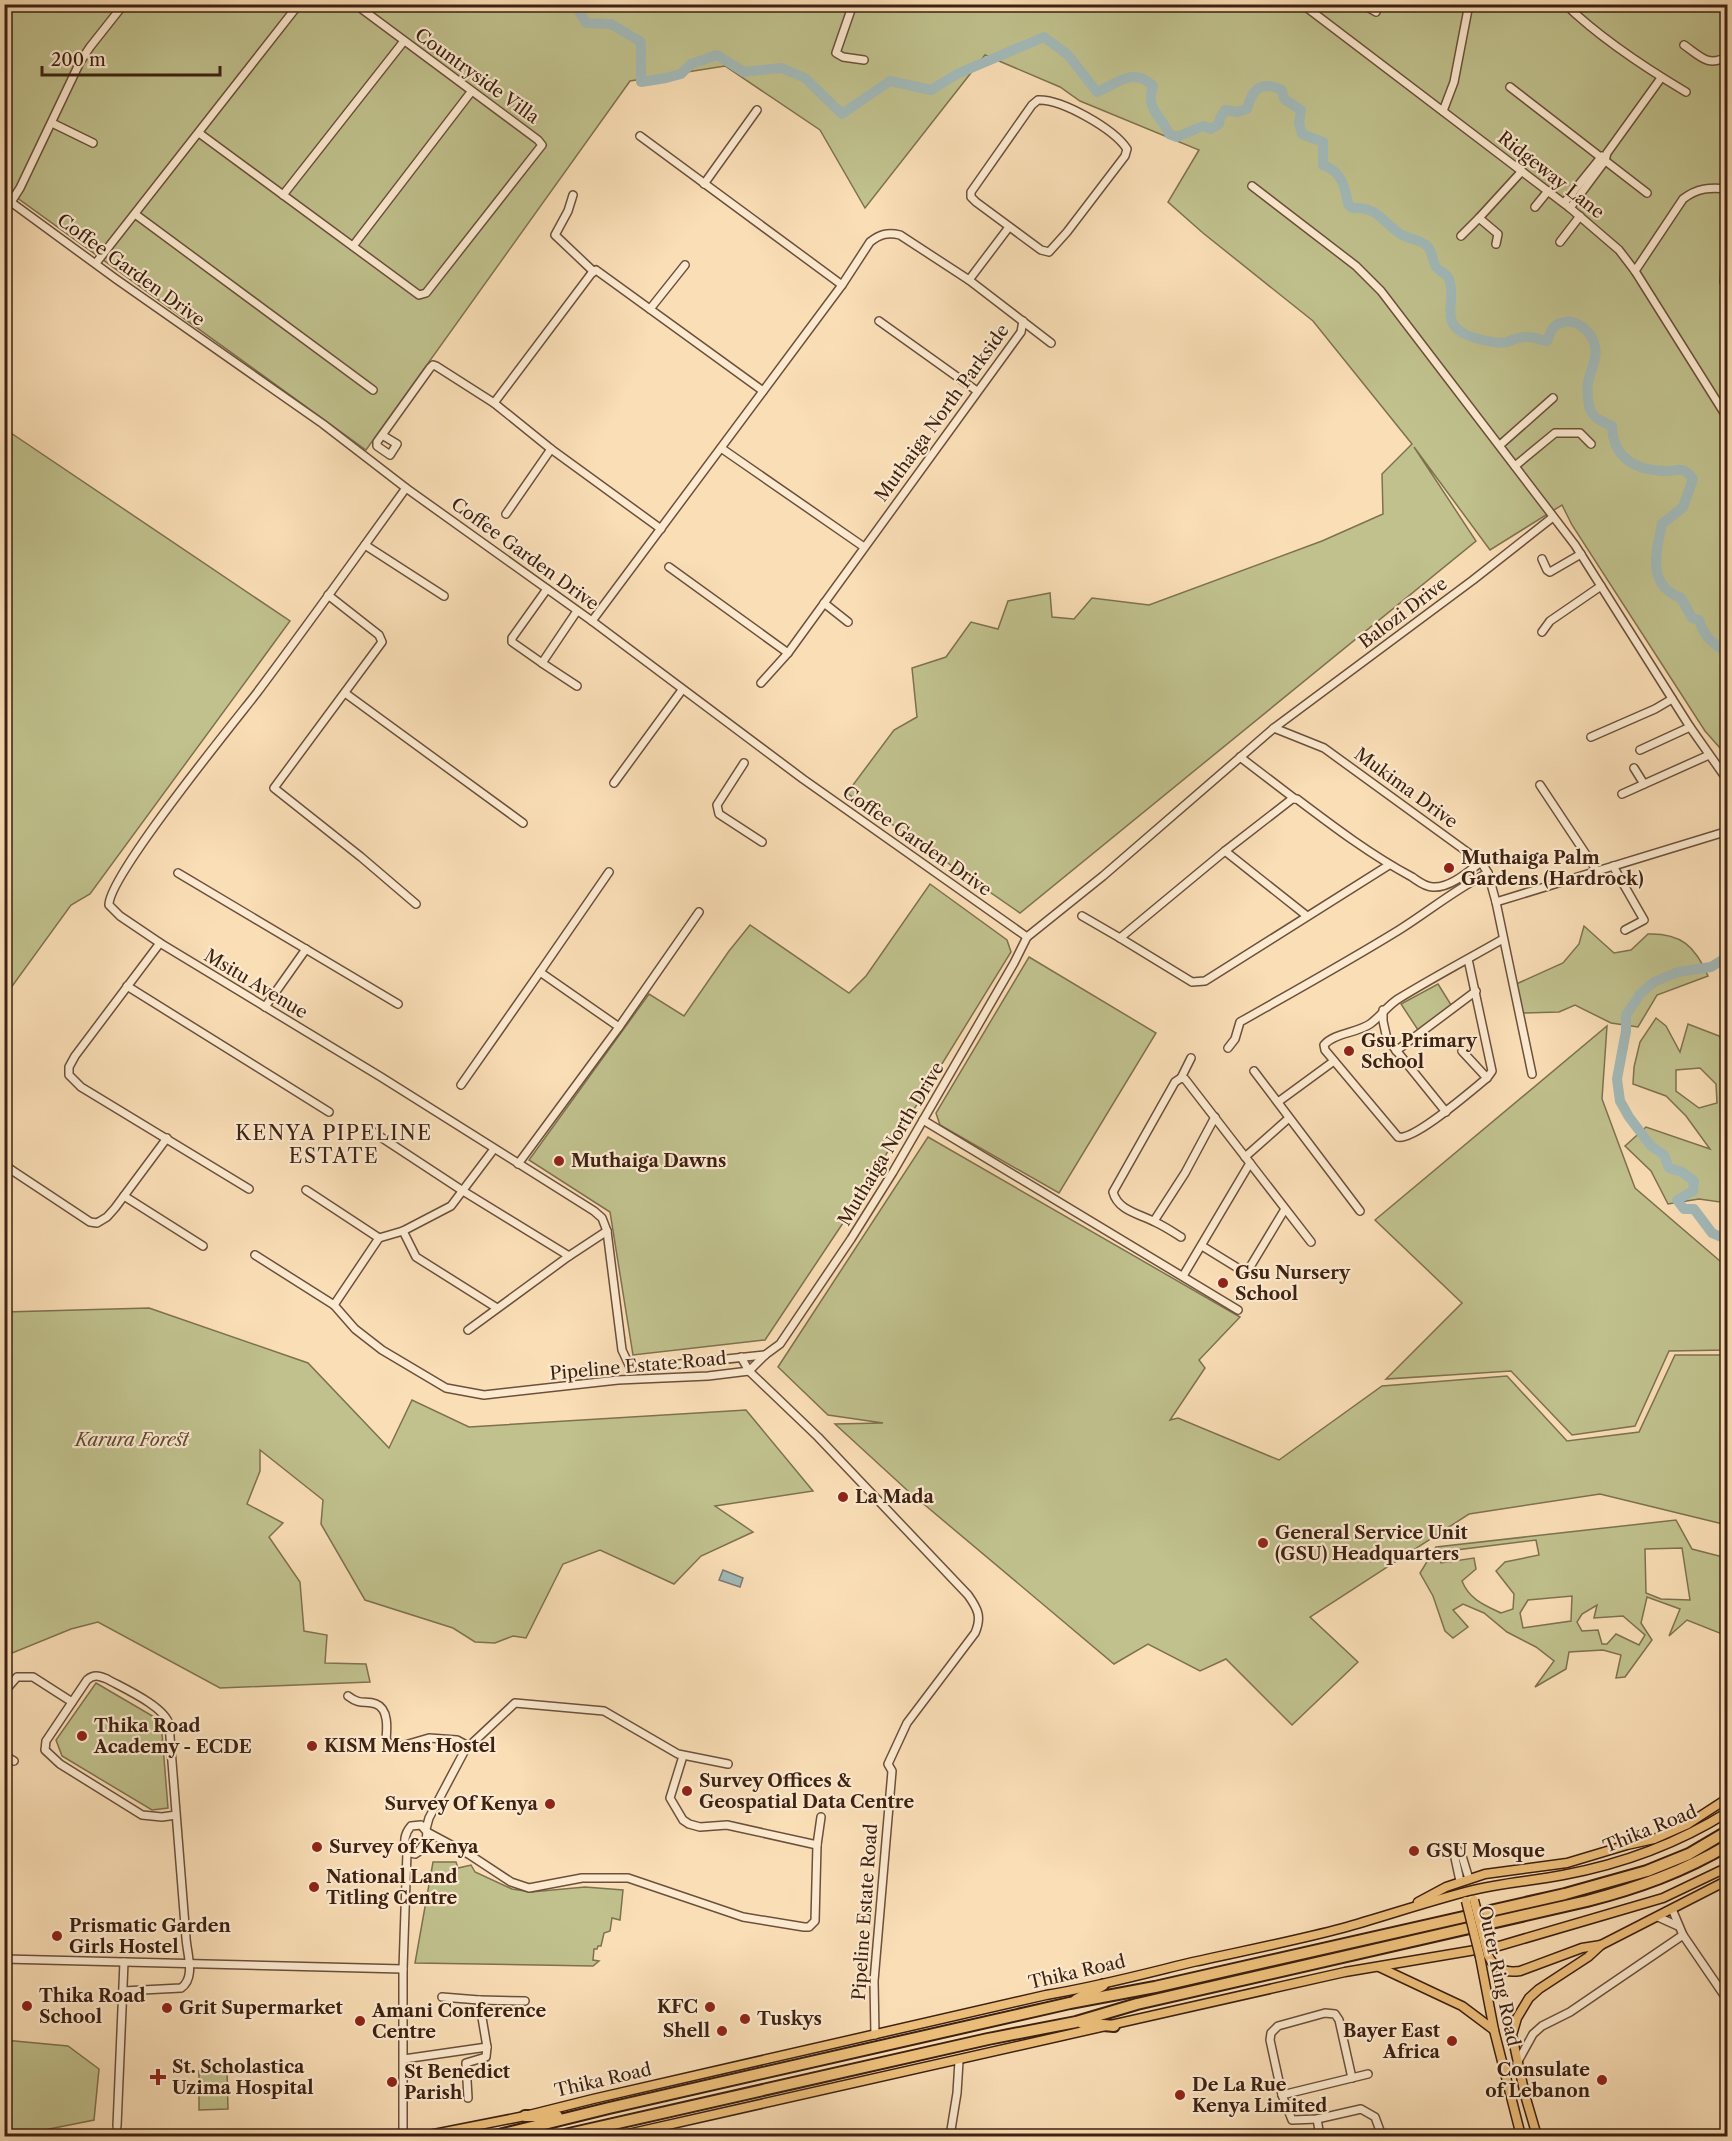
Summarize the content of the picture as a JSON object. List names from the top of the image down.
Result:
{
  "streets": {
    "highway": ["Thika Road"],
    "main road": ["Outer Ring Road"],
    "street": [
      "Countryside Villa",
      "Ridgeway Lane",
      "Coffee Garden Drive",
      "Muthaiga North Parkside",
      "Balozi Drive",
      "Mukima Drive",
      "Msitu Avenue",
      "Muthaiga North Drive",
      "Pipeline Estate Road"
    ]
  },
  "crossings": [
    ["Coffee Garden Drive", "Muthaiga North Parkside"],
    ["Coffee Garden Drive", "Balozi Drive"],
    ["Coffee Garden Drive", "Msitu Avenue"],
    ["Coffee Garden Drive", "Muthaiga North Drive"],
    ["Balozi Drive", "Mukima Drive"],
    ["Balozi Drive", "Muthaiga North Drive"],
    ["Pipeline Estate Road", "Thika Road"],
    ["Thika Road", "Outer Ring Road"]
  ],
  "districts": ["KENYA PIPELINE ESTATE"],
  "parks": ["Karura Forest"],
  "places": {
    "other": [
      "Muthaiga Palm Gardens (Hardrock)",
      "Gsu Primary School",
      "Muthaiga Dawns",
      "Gsu Nursery School",
      "La Mada",
      "General Service Unit (GSU) Headquarters",
      "Thika Road Academy - ECDE",
      "KISM Mens Hostel",
      "Survey Offices & Geospatial Data Centre",
      "Survey Of Kenya",
      "Survey of Kenya",
      "GSU Mosque",
      "National Land Titling Centre",
      "Prismatic Garden Girls Hostel",
      "Thika Road School",
      "KFC",
      "Grit Supermarket",
      "Tuskys",
      "Amani Conference Centre",
      "Shell",
      "Bayer East Africa",
      "Consulate of Lebanon",
      "St Benedict Parish",
      "De La Rue Kenya Limited"
    ],
    "health": ["St. Scholastica Uzima Hospital"]
  },
  "scale_bar": "200 m"
}
